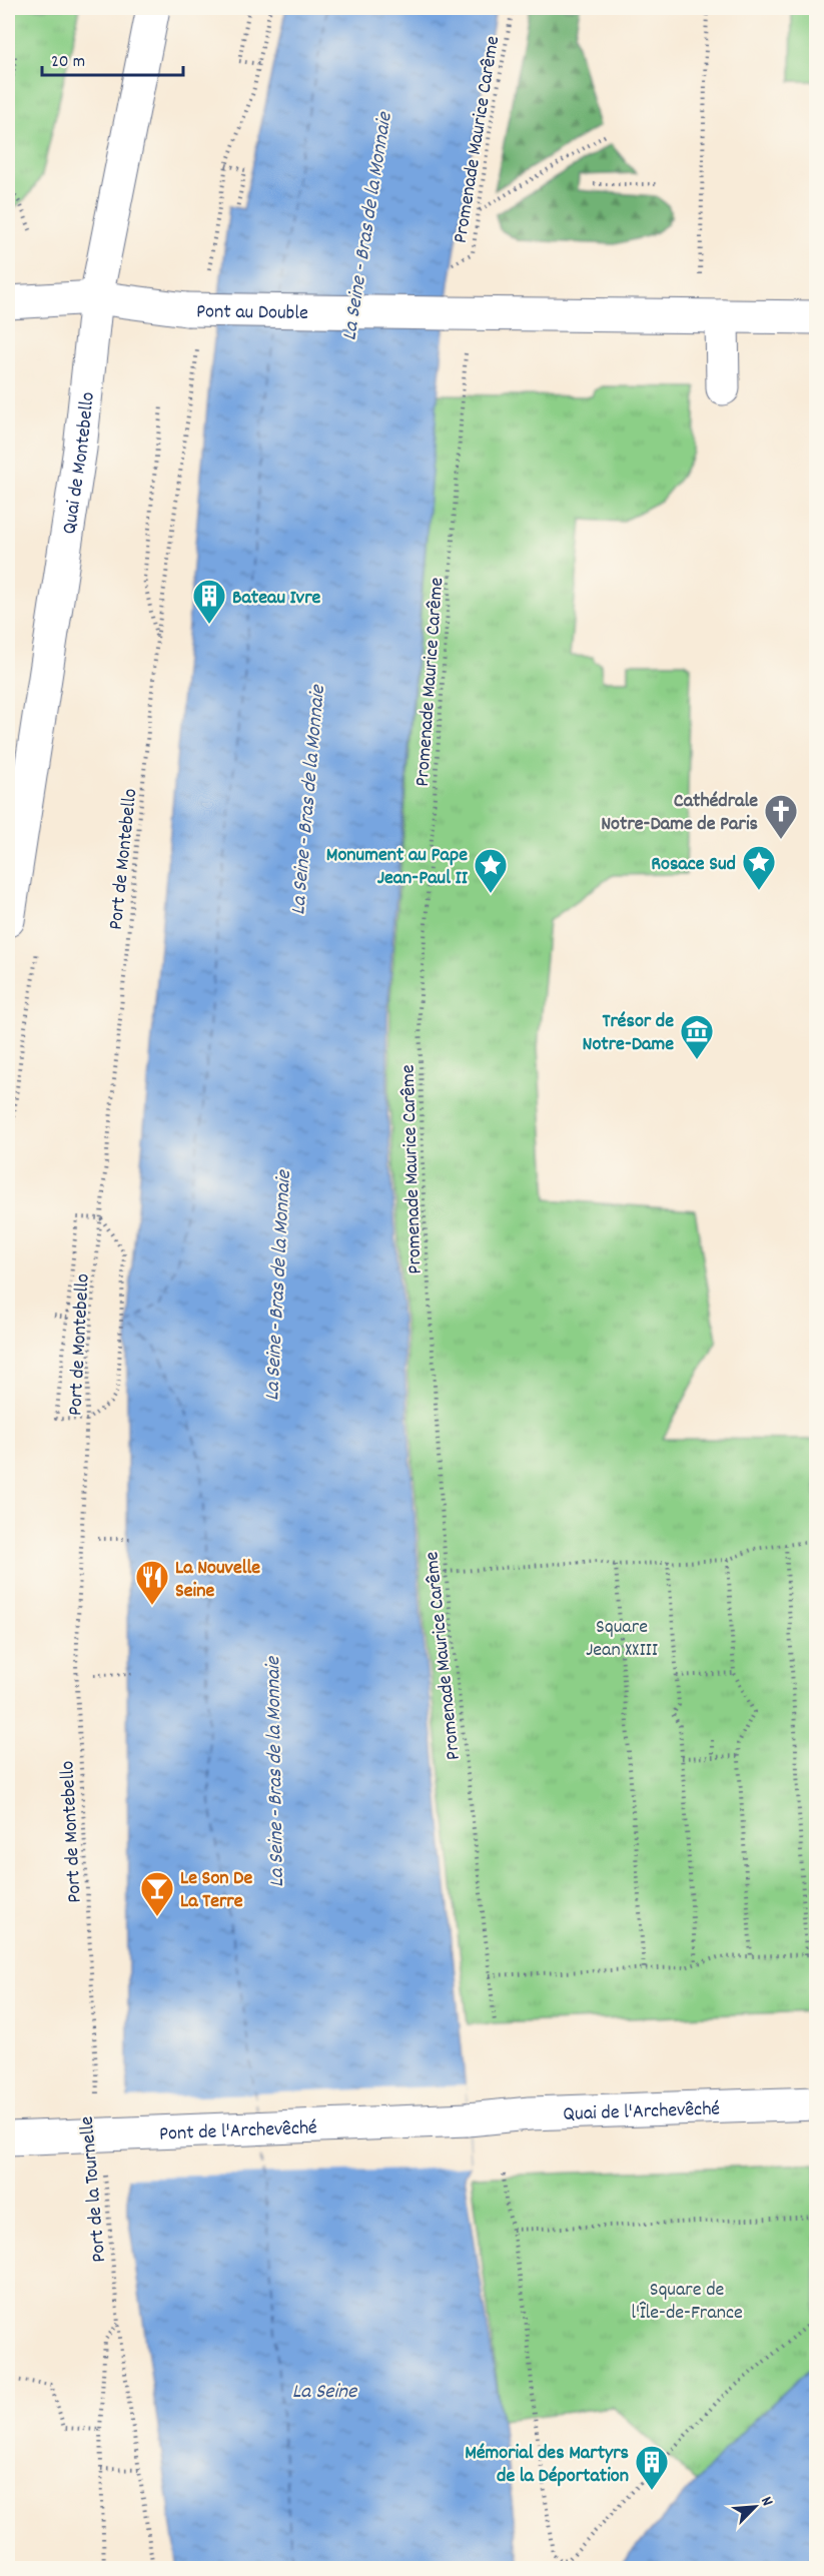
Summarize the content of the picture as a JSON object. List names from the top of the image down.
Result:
{
  "streets": {
    "street": [
      "Pont au Double",
      "Quai de Montebello",
      "Quai de l'Archevêché",
      "Pont de l'Archevêché"
    ],
    "path": ["Promenade Maurice Carême", "Port de Montebello", "Port de la Tournelle"]
  },
  "crossings": [
    ["Promenade Maurice Carême", "Pont au Double"],
    ["Pont au Double", "Quai de Montebello"],
    ["Port de Montebello", "Port de la Tournelle"],
    ["Quai de l'Archevêché", "Pont de l'Archevêché"]
  ],
  "water": ["La Seine - Bras de la Monnaie", "La Seine"],
  "parks": ["Square Jean XXIII", "Square de l'Île-de-France"],
  "places": {
    "building": ["Bateau Ivre", "Mémorial des Martyrs de la Déportation"],
    "church": ["Cathédrale Notre-Dame de Paris"],
    "place": ["Rosace Sud", "Monument au Pape Jean-Paul II"],
    "museum": ["Trésor de Notre-Dame"],
    "restaurant": ["La Nouvelle Seine"],
    "bar": ["Le Son De La Terre"]
  },
  "scale_bar": "20 m",
  "north": "top right"
}
